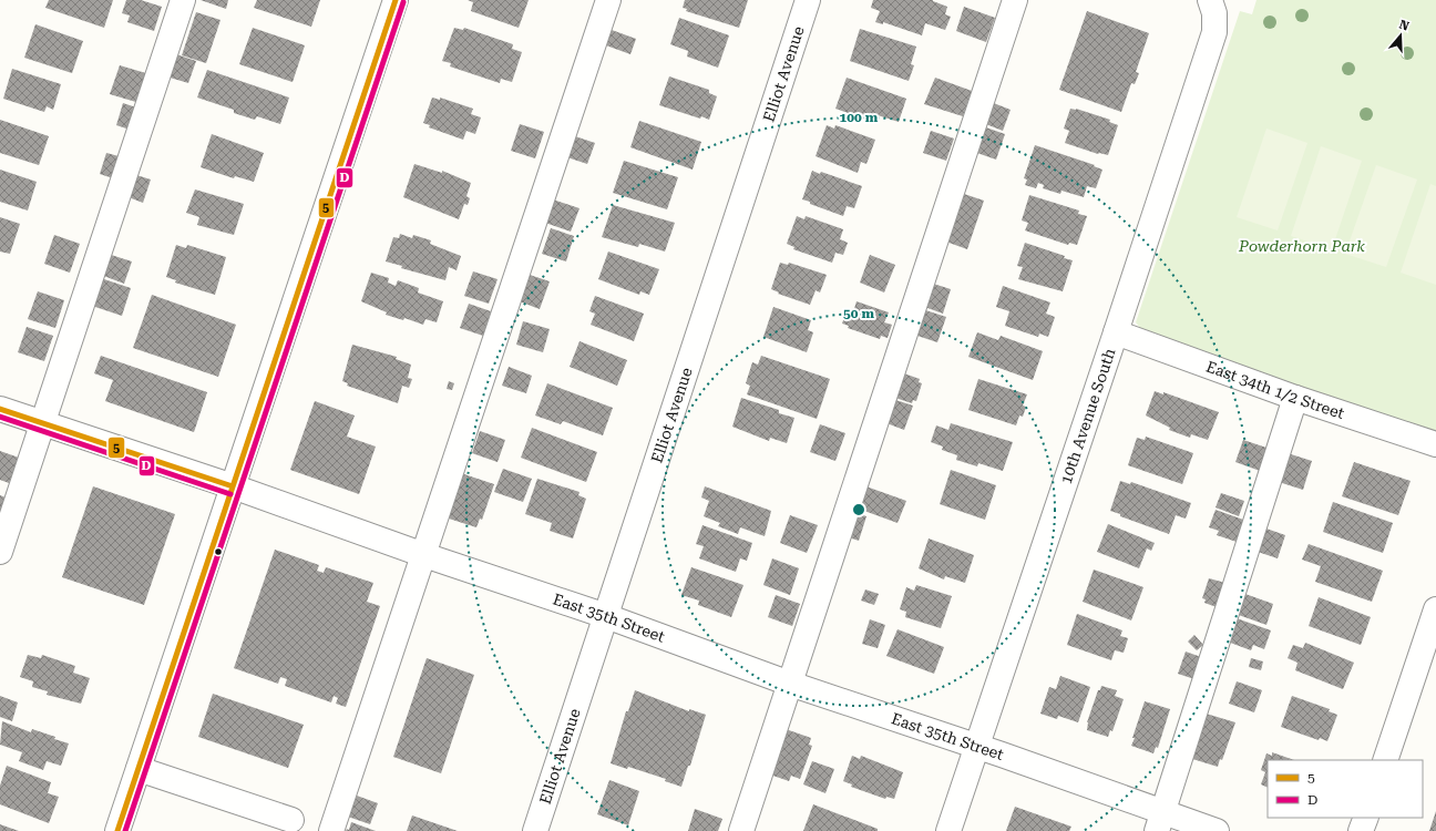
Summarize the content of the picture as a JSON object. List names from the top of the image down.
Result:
{
  "streets": {
    "street": [
      "Elliot Avenue",
      "East 34th 1/2 Street",
      "10th Avenue South",
      "East 35th Street"
    ]
  },
  "crossings": [
    ["Elliot Avenue", "East 35th Street"],
    ["East 34th 1/2 Street", "10th Avenue South"],
    ["10th Avenue South", "East 35th Street"]
  ],
  "parks": ["Powderhorn Park"],
  "lines": ["transit line 5", "transit line D"],
  "legend": ["5", "D"],
  "north": "top",
  "rings": ["100 m", "50 m"]
}
